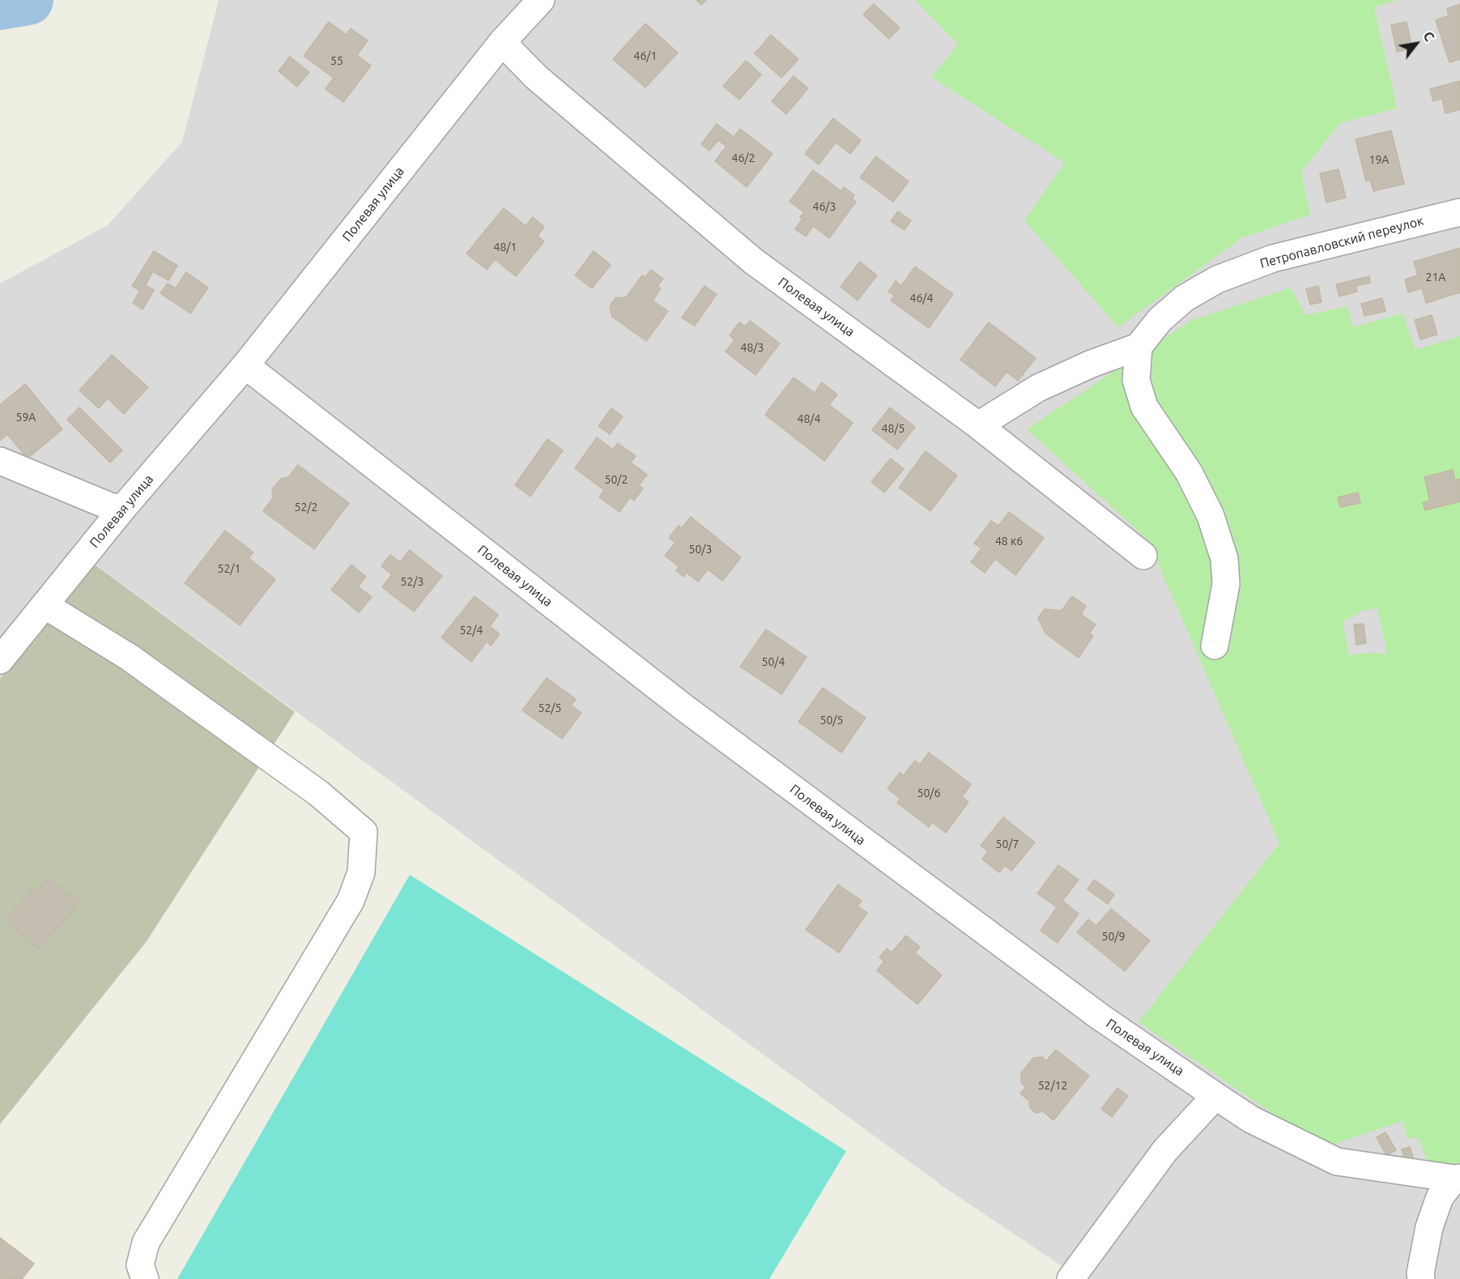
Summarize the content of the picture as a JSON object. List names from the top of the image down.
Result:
{
  "streets": {
    "street": ["Полевая улица", "Петропавловский переулок"]
  },
  "house_numbers": [
    "46/1",
    "55",
    "46/2",
    "19А",
    "46/3",
    "48/1",
    "21А",
    "46/4",
    "48/3",
    "59А",
    "48/4",
    "48/5",
    "50/2",
    "52/2",
    "48 к6",
    "50/3",
    "52/1",
    "52/3",
    "52/4",
    "50/4",
    "52/5",
    "50/5",
    "50/6",
    "50/7",
    "50/9",
    "52/12"
  ],
  "north": "top right"
}
